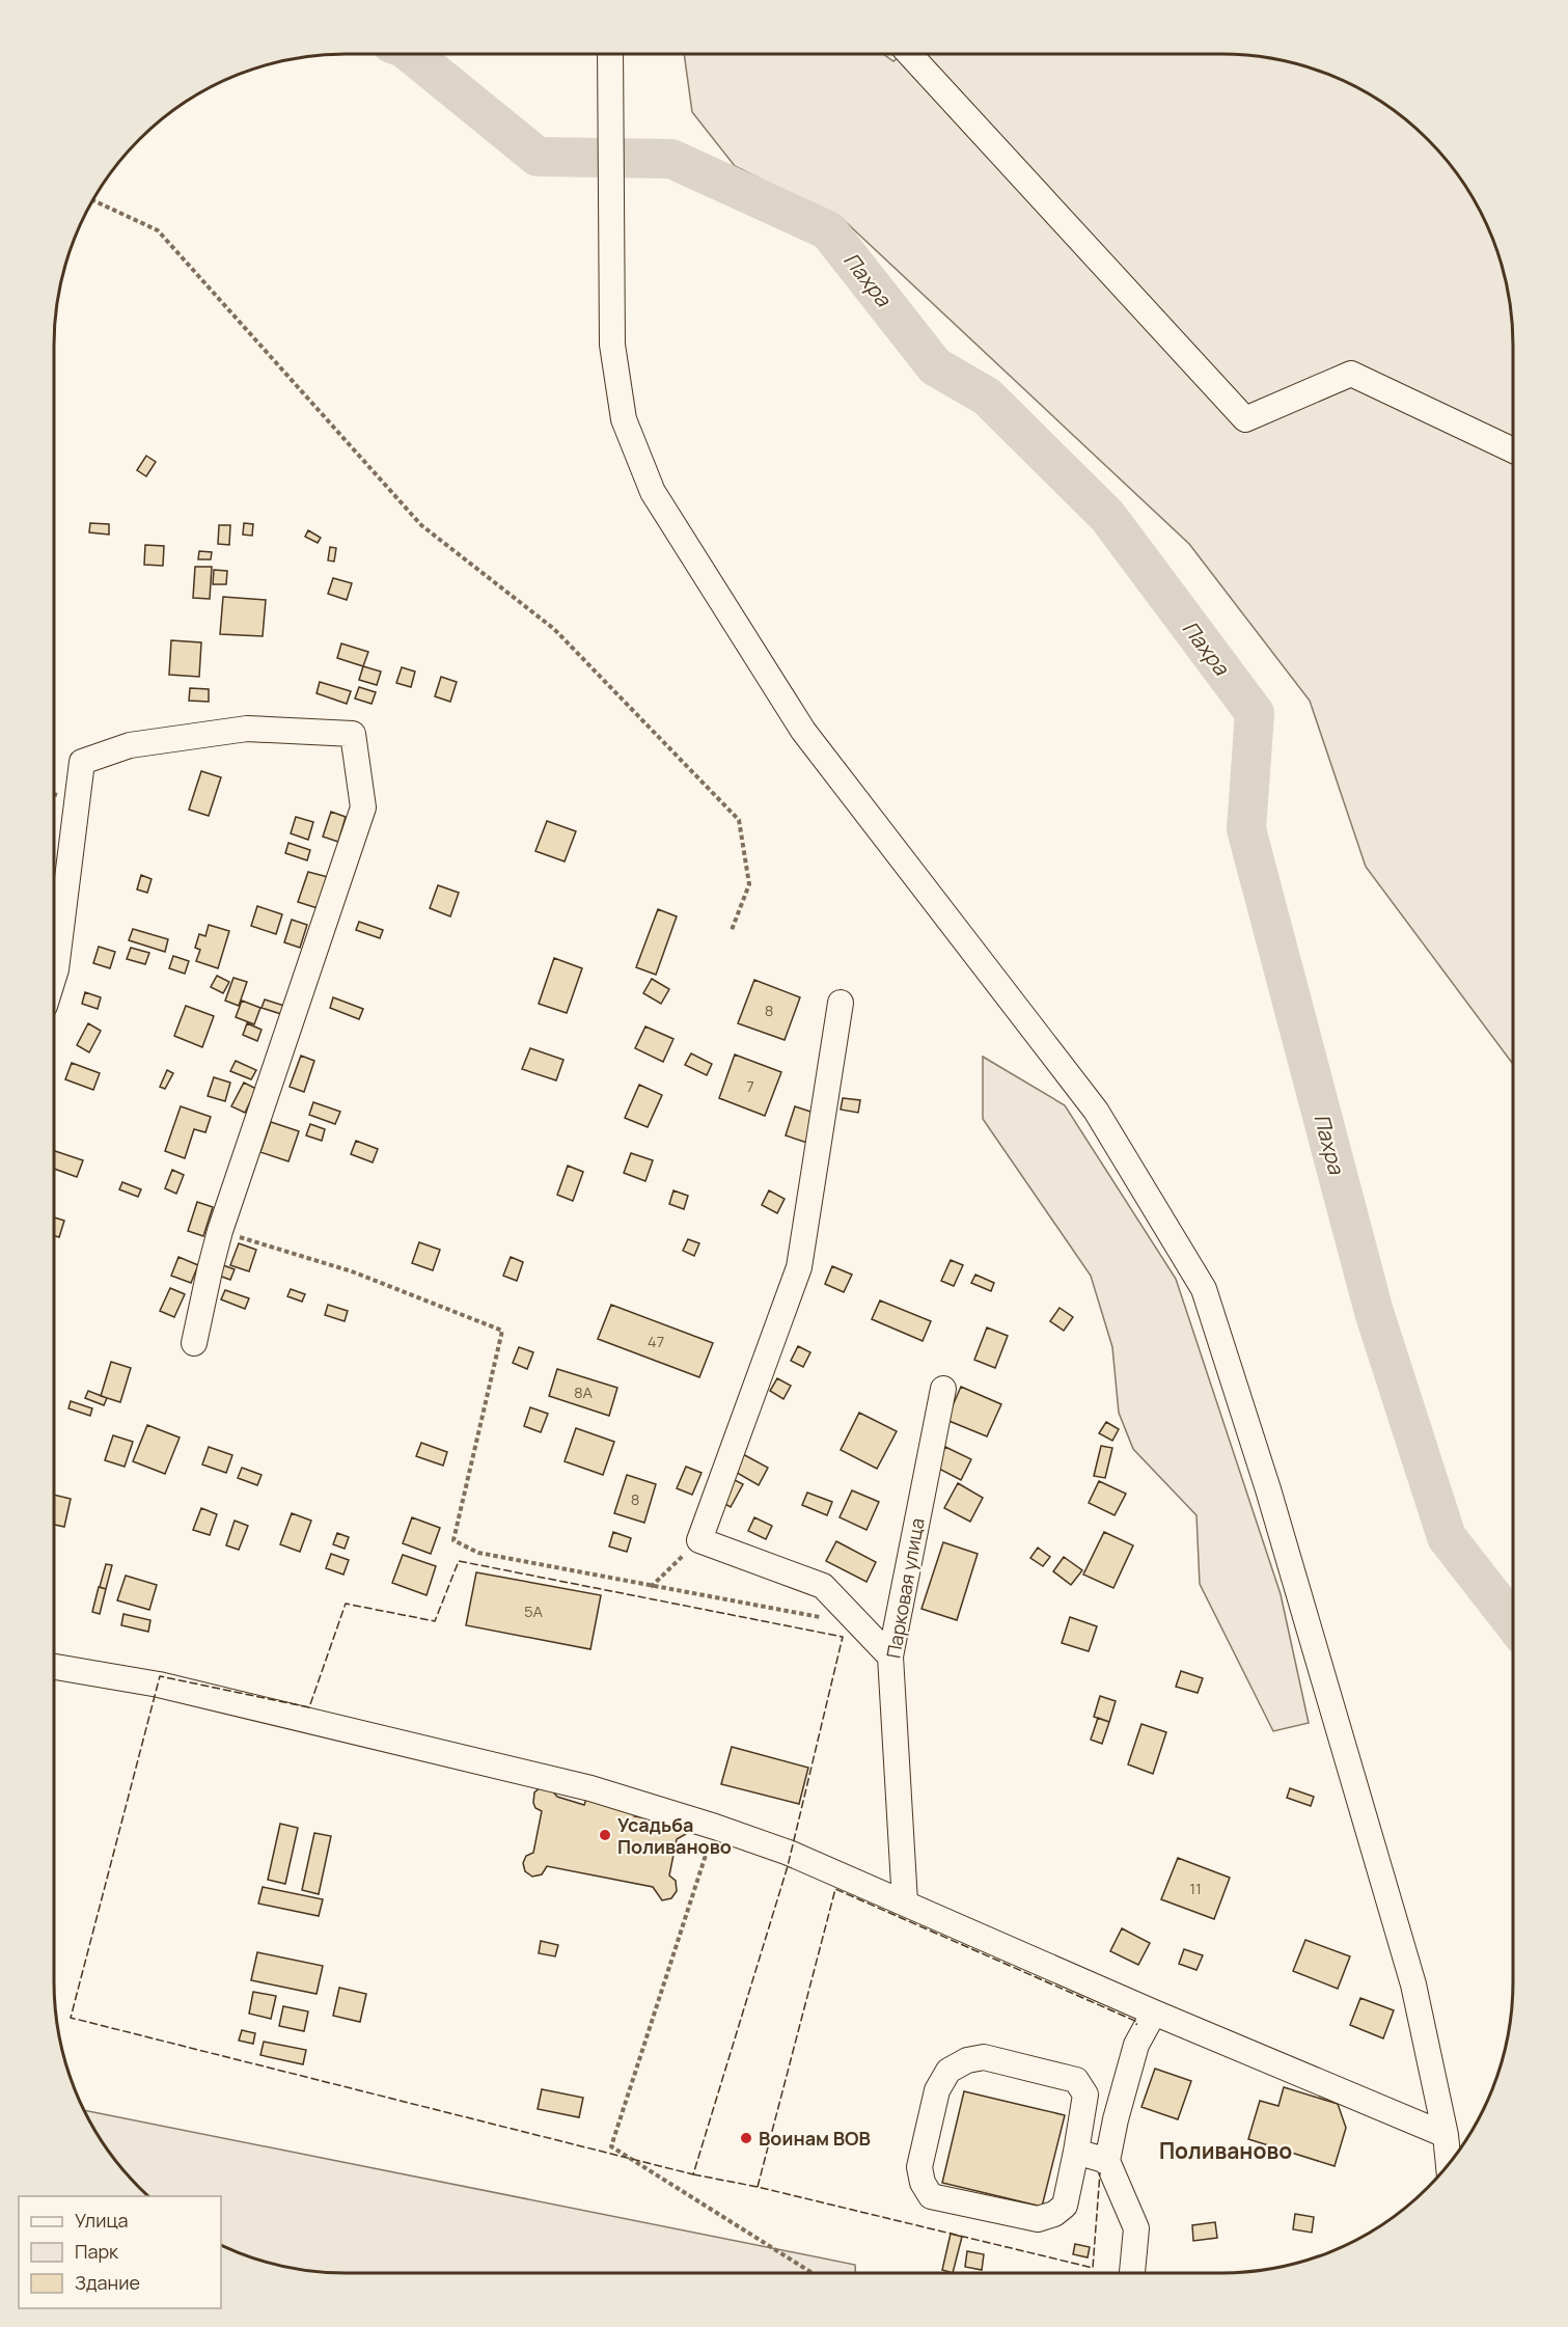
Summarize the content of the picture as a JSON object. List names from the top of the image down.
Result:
{
  "streets": {
    "street": ["Парковая улица"]
  },
  "districts": ["Поливаново"],
  "water": ["Пахра"],
  "places": ["Усадьба Поливаново", "Воинам ВОВ"],
  "house_numbers": [
    "8",
    "7",
    "47",
    "8А",
    "8",
    "5А",
    "11"
  ],
  "legend": ["Улица", "Парк", "Здание"]
}
